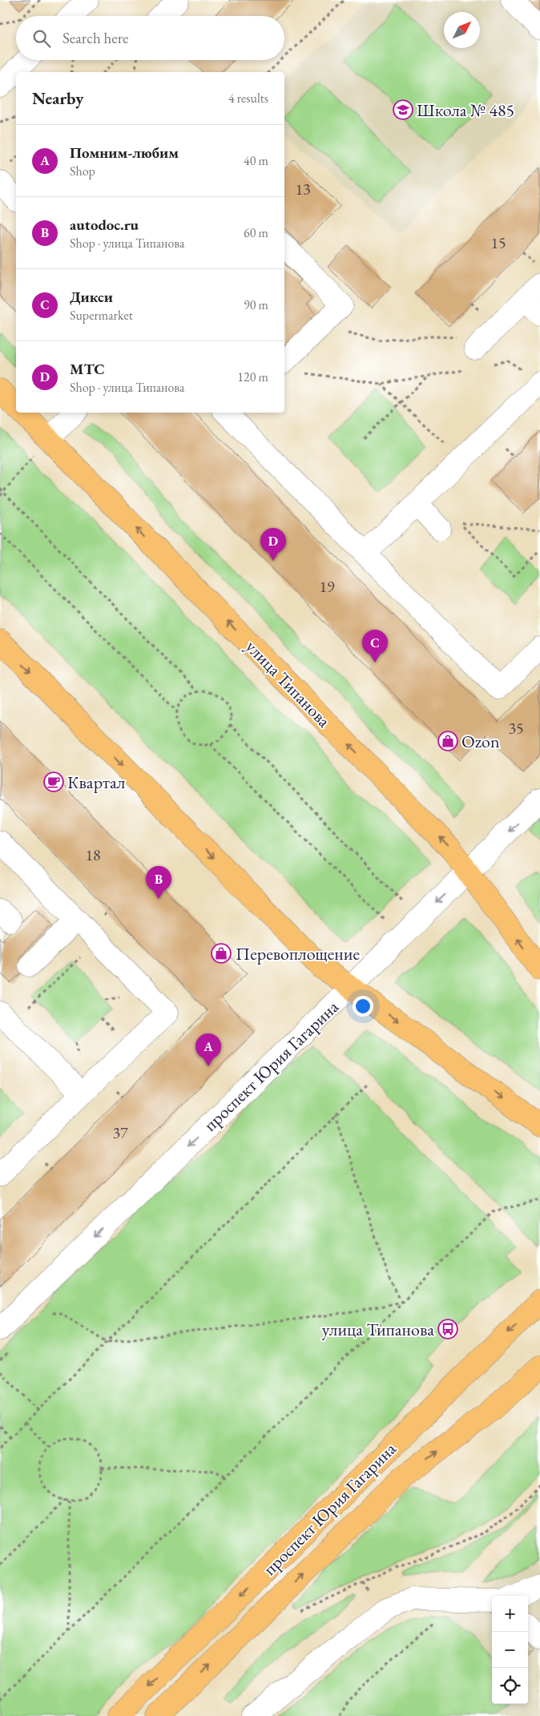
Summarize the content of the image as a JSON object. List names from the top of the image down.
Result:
{
  "streets": {
    "main road": ["улица Типанова", "проспект Юрия Гагарина"]
  },
  "crossings": [
    ["улица Типанова", "проспект Юрия Гагарина"]
  ],
  "places": {
    "school or university": ["Школа № 485"],
    "shop": ["Ozon", "Перевоплощение"],
    "cafe": ["Квартал"],
    "bus stop": ["улица Типанова"]
  },
  "house_numbers": [
    "13",
    "15",
    "19",
    "35",
    "18",
    "37"
  ],
  "north": "top right",
  "page": {
    "search": "Search here",
    "heading": ["Nearby", "4 results"],
    "list": [
      {
        "mark": "A",
        "name": "Помним-любим",
        "note": "Shop",
        "value": "40 m"
      },
      {
        "mark": "B",
        "name": "autodoc.ru",
        "note": "Shop · улица Типанова",
        "value": "60 m"
      },
      {
        "mark": "C",
        "name": "Дикси",
        "note": "Supermarket",
        "value": "90 m"
      },
      {
        "mark": "D",
        "name": "МТС",
        "note": "Shop · улица Типанова",
        "value": "120 m"
      }
    ],
    "pins": [
      "D",
      "C",
      "B",
      "A"
    ],
    "map_buttons": ["+", "−"]
  }
}
